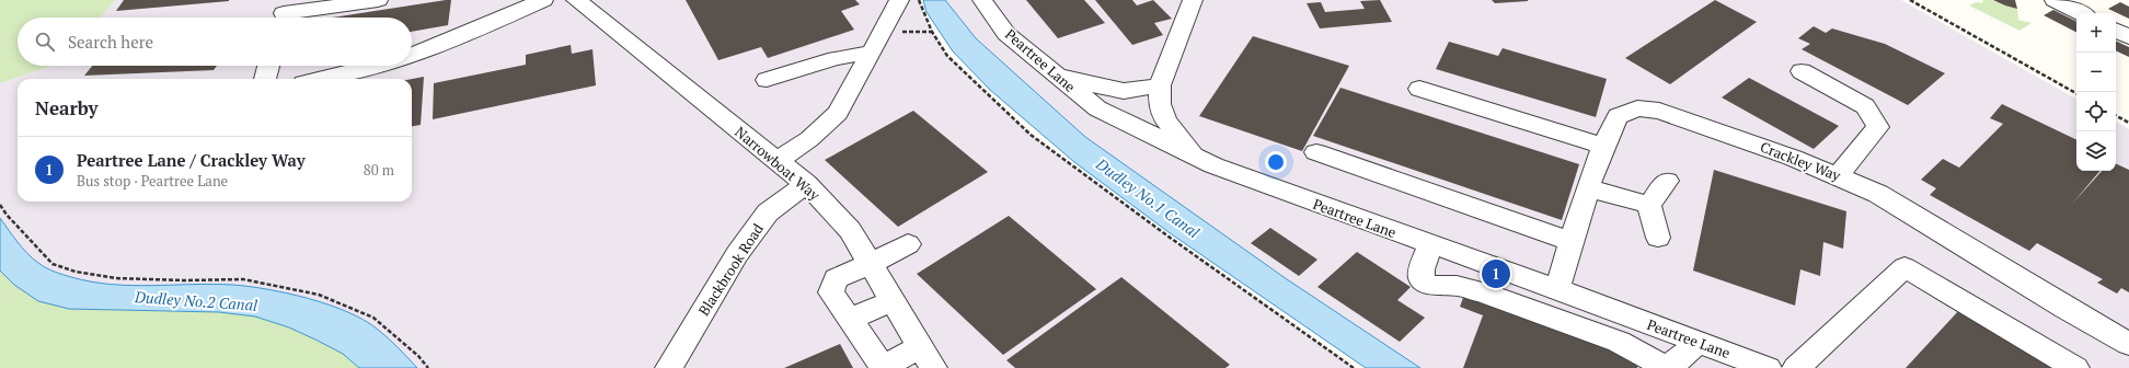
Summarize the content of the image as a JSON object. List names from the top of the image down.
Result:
{
  "streets": {
    "street": [
      "Peartree Lane",
      "Crackley Way",
      "Narrowboat Way",
      "Blackbrook Road"
    ]
  },
  "crossings": [
    ["Peartree Lane", "Crackley Way"],
    ["Narrowboat Way", "Blackbrook Road"]
  ],
  "water": ["Dudley No.1 Canal", "Dudley No.2 Canal"],
  "page": {
    "map_buttons": ["+", "−"],
    "search": "Search here",
    "heading": "Nearby",
    "list": [
      {
        "mark": "1",
        "name": "Peartree Lane / Crackley Way",
        "note": "Bus stop · Peartree Lane",
        "value": "80 m"
      }
    ],
    "pins": "1"
  }
}
